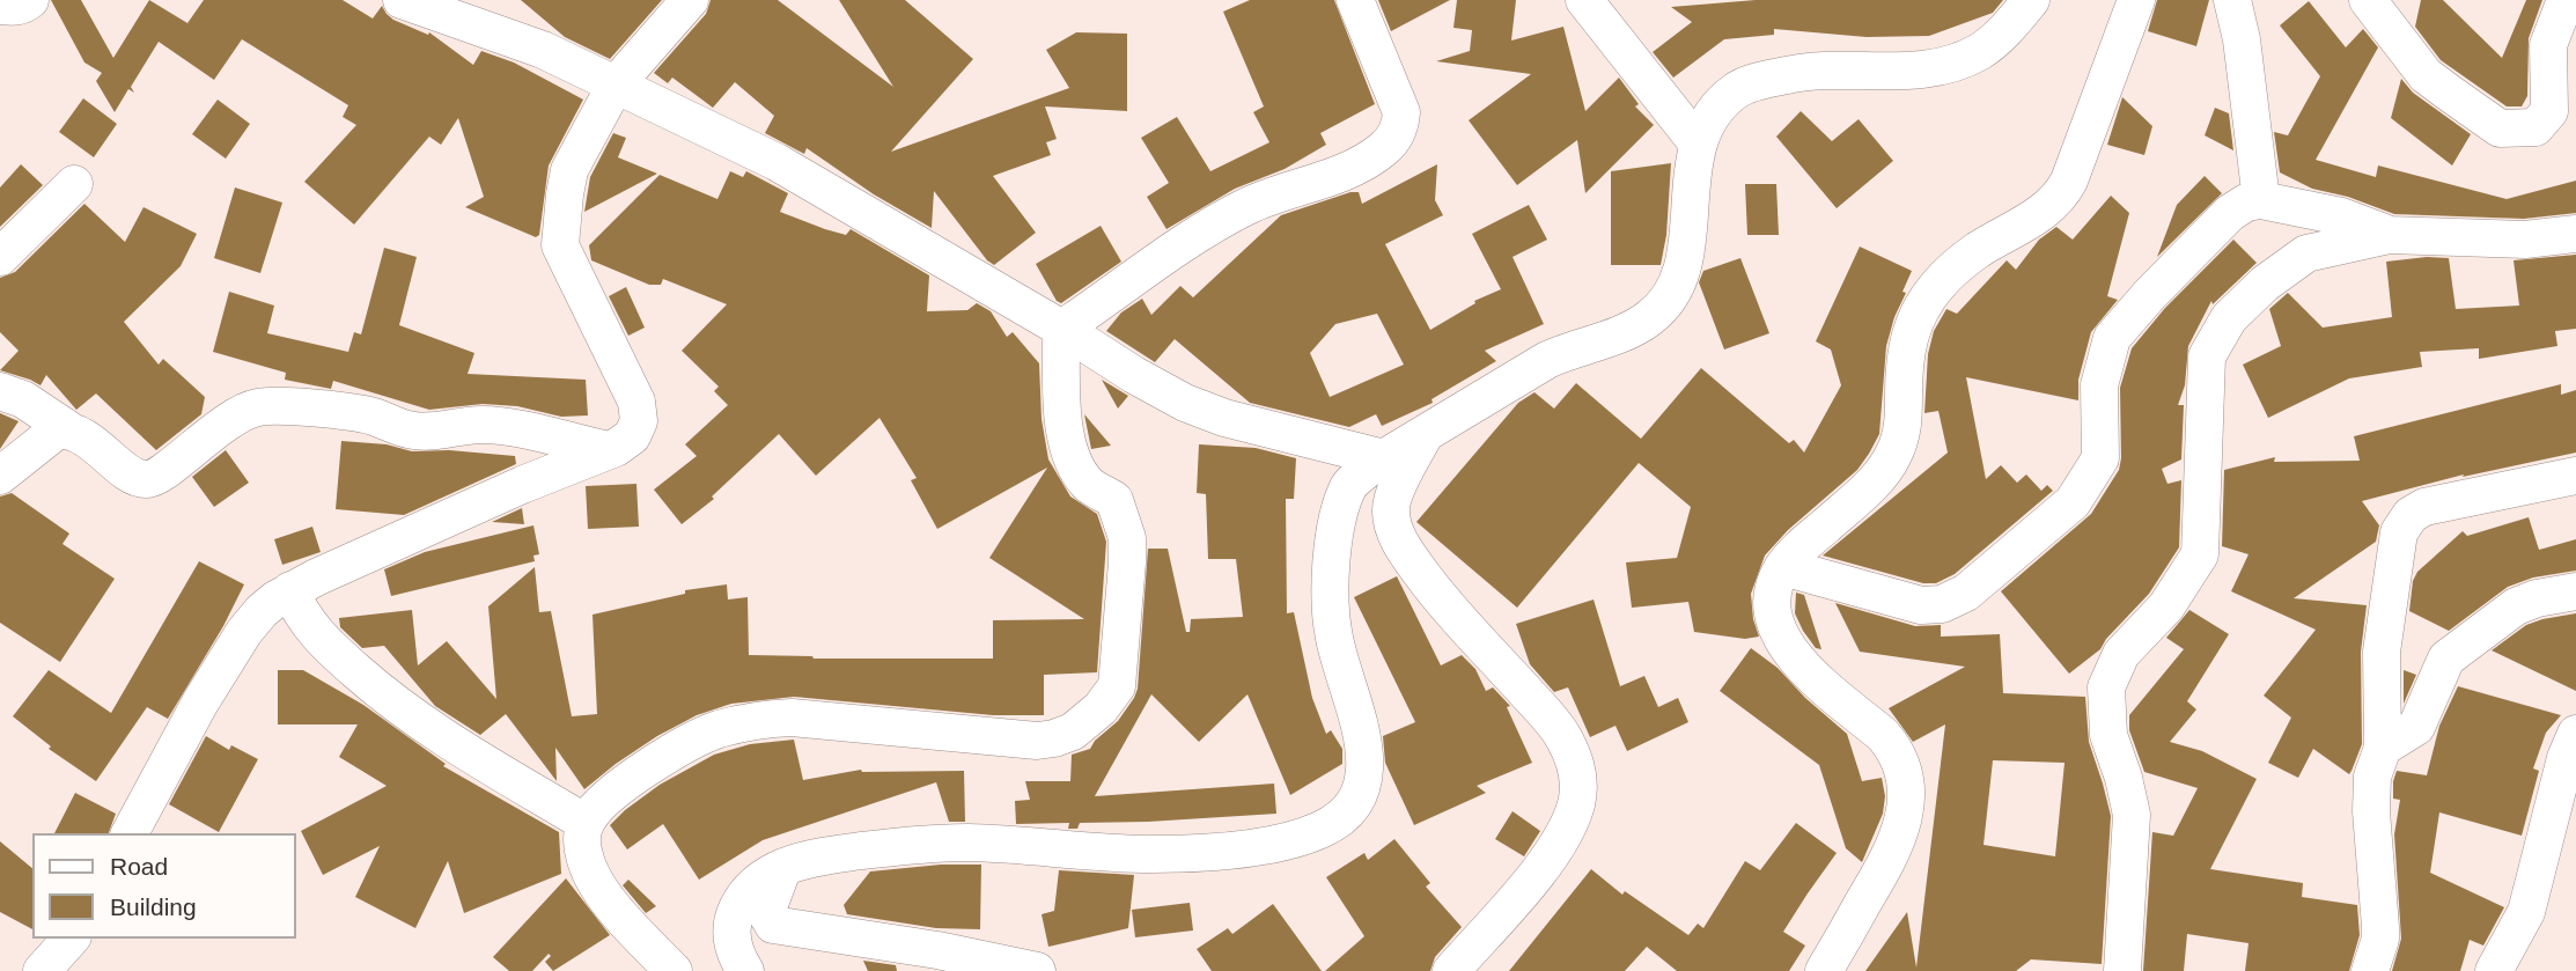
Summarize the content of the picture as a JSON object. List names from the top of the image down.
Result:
{
  "legend": ["Road", "Building"]
}
